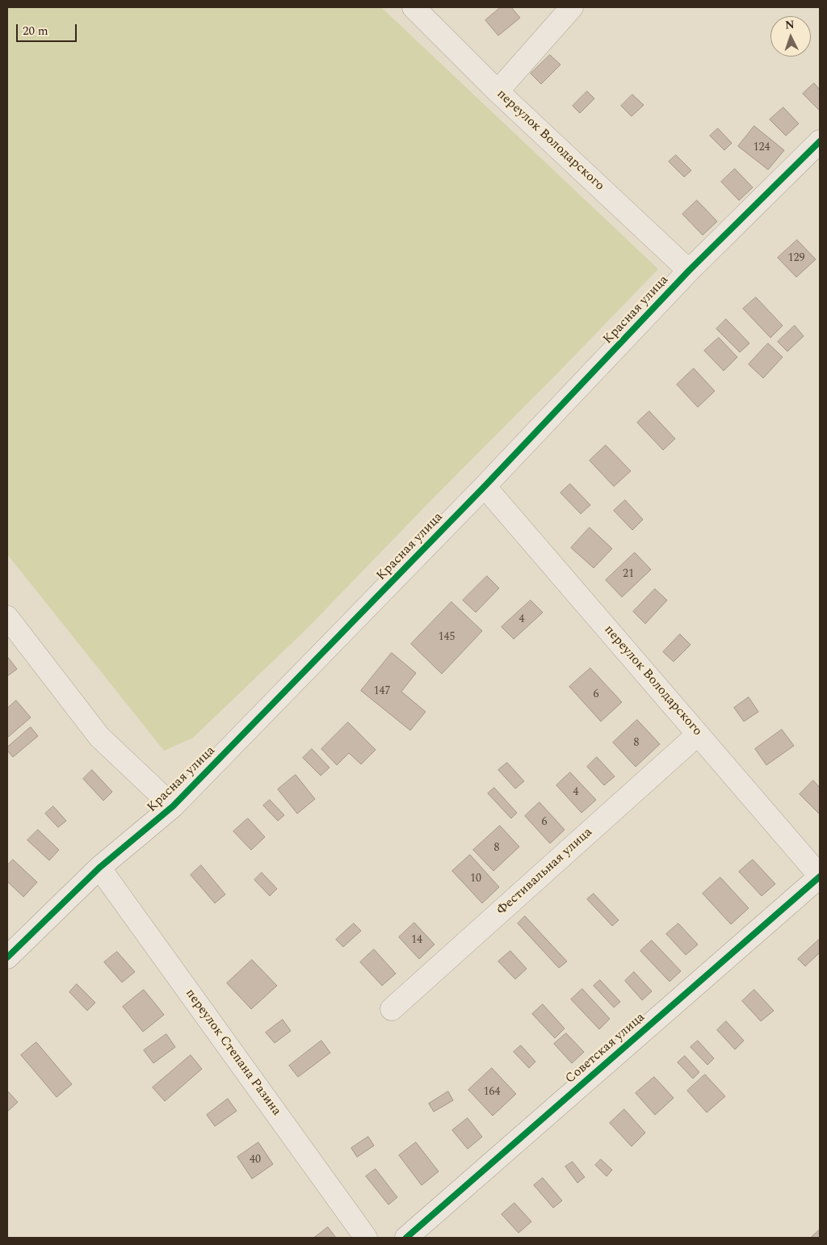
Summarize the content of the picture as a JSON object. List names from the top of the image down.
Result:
{
  "streets": {
    "street": [
      "переулок Володарского",
      "Красная улица",
      "Фестивальная улица",
      "Советская улица",
      "переулок Степана Разина"
    ]
  },
  "crossings": [
    ["переулок Володарского", "Красная улица"],
    ["переулок Володарского", "Фестивальная улица"],
    ["переулок Володарского", "Советская улица"],
    ["Красная улица", "переулок Степана Разина"]
  ],
  "house_numbers": [
    "124",
    "129",
    "21",
    "4",
    "145",
    "147",
    "6",
    "8",
    "4",
    "6",
    "8",
    "10",
    "14",
    "164",
    "40"
  ],
  "scale_bar": "20 m",
  "north": "top"
}
